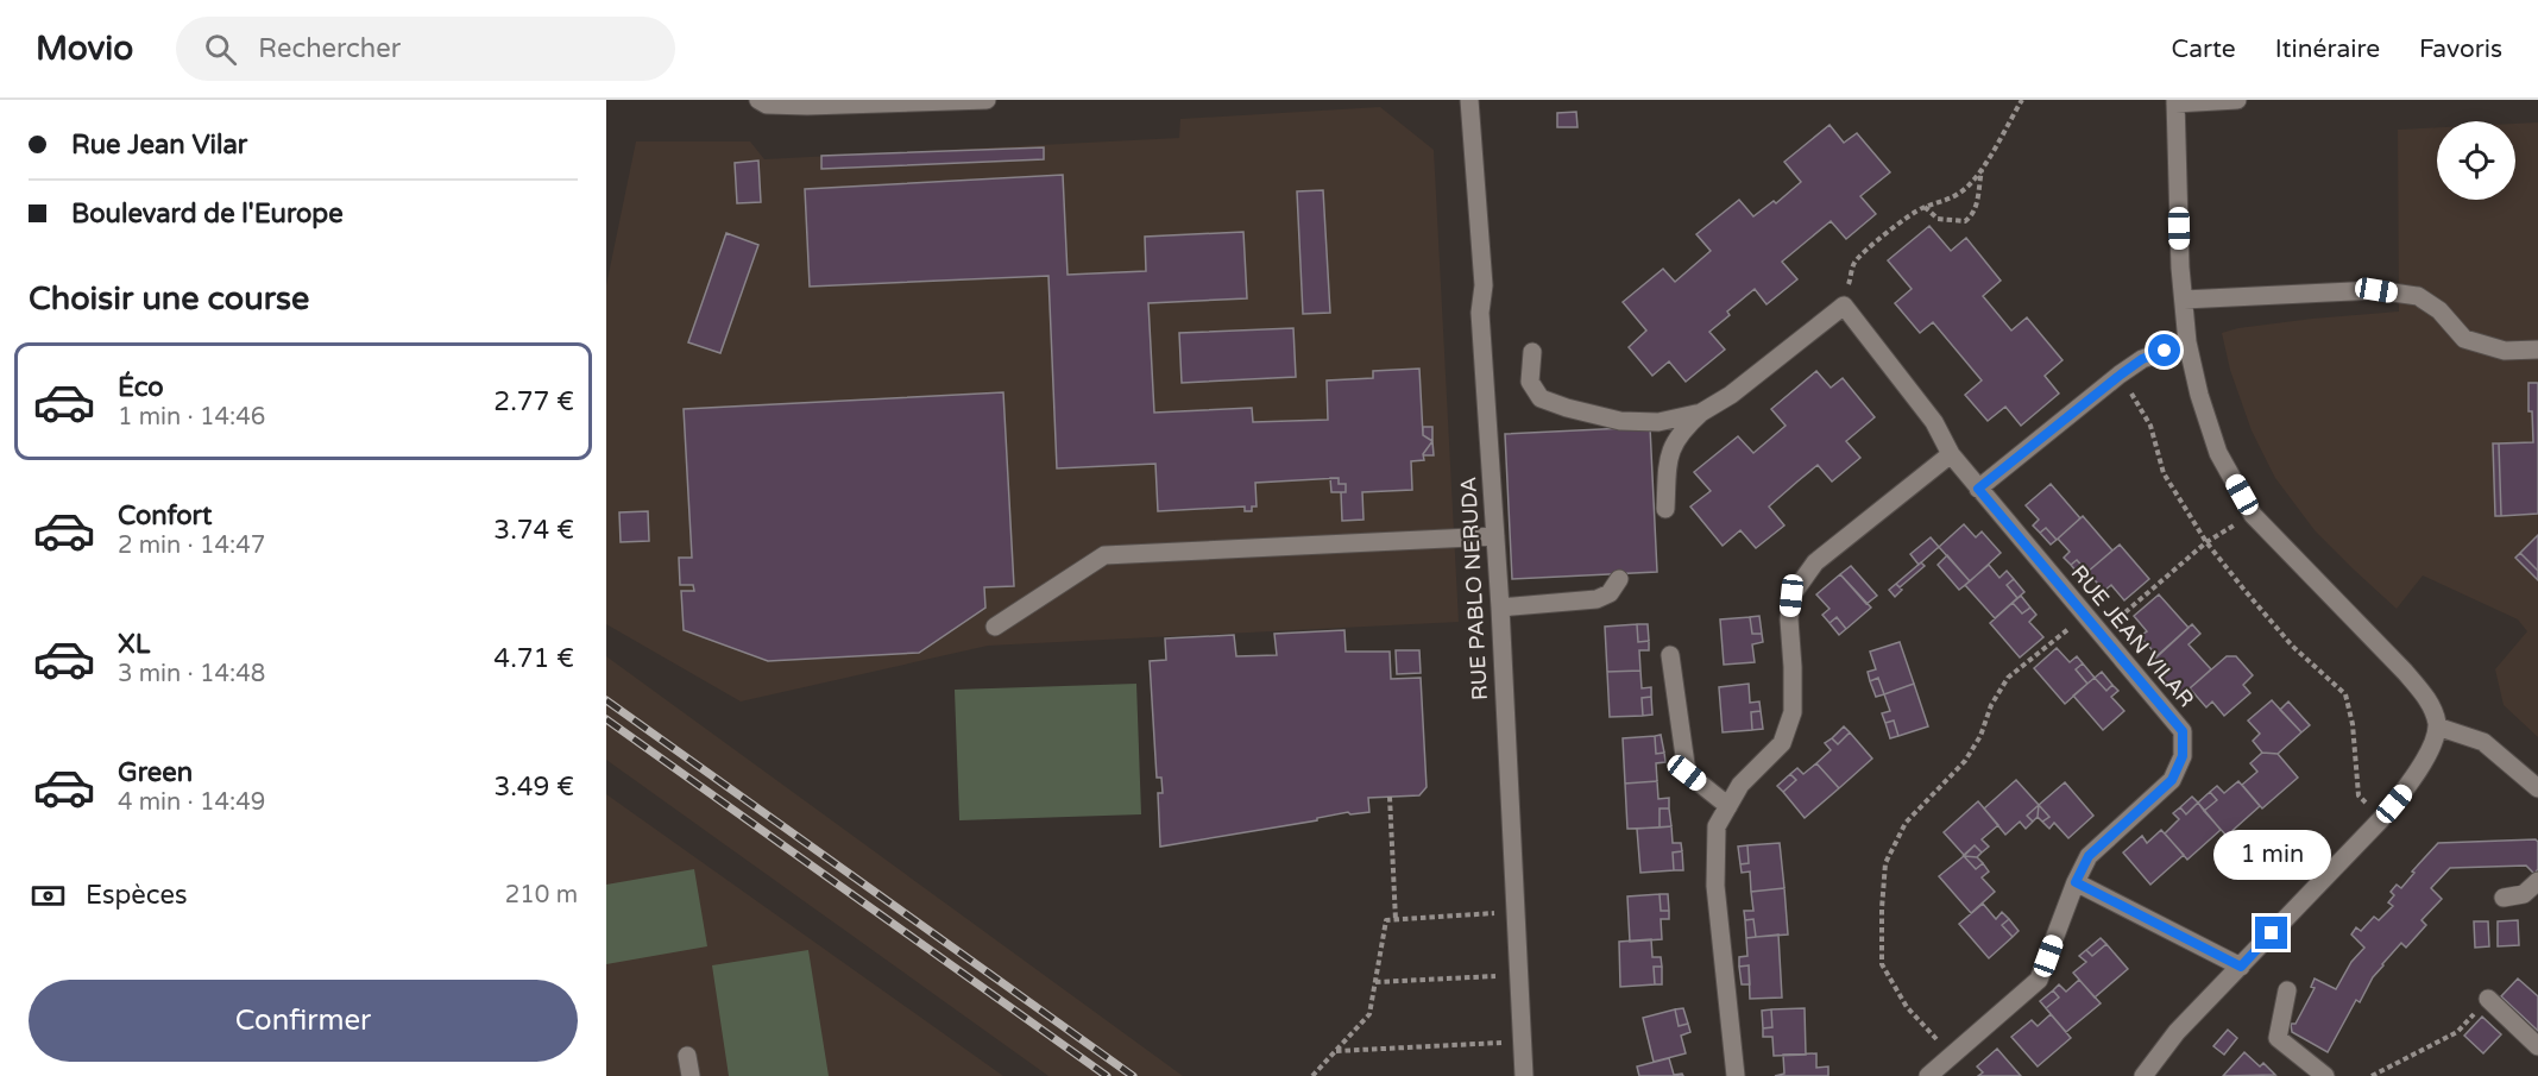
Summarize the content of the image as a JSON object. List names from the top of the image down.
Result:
{
  "streets": {
    "street": ["RUE PABLO NERUDA", "RUE JEAN VILAR"]
  },
  "page": {
    "header": "Movio",
    "search": "Rechercher",
    "nav": ["Carte", "Itinéraire", "Favoris"],
    "banner": ["Rue Jean Vilar", "Boulevard de l'Europe"],
    "heading": "Choisir une course",
    "list": [
      {
        "name": "Éco",
        "note": "1 min · 14:46",
        "value": "2.77 €"
      },
      {
        "name": "Confort",
        "note": "2 min · 14:47",
        "value": "3.74 €"
      },
      {
        "name": "XL",
        "note": "3 min · 14:48",
        "value": "4.71 €"
      },
      {
        "name": "Green",
        "note": "4 min · 14:49",
        "value": "3.49 €"
      }
    ],
    "bubble": "1 min",
    "pay": ["Espèces", "210 m"],
    "buttons": "Confirmer"
  }
}
